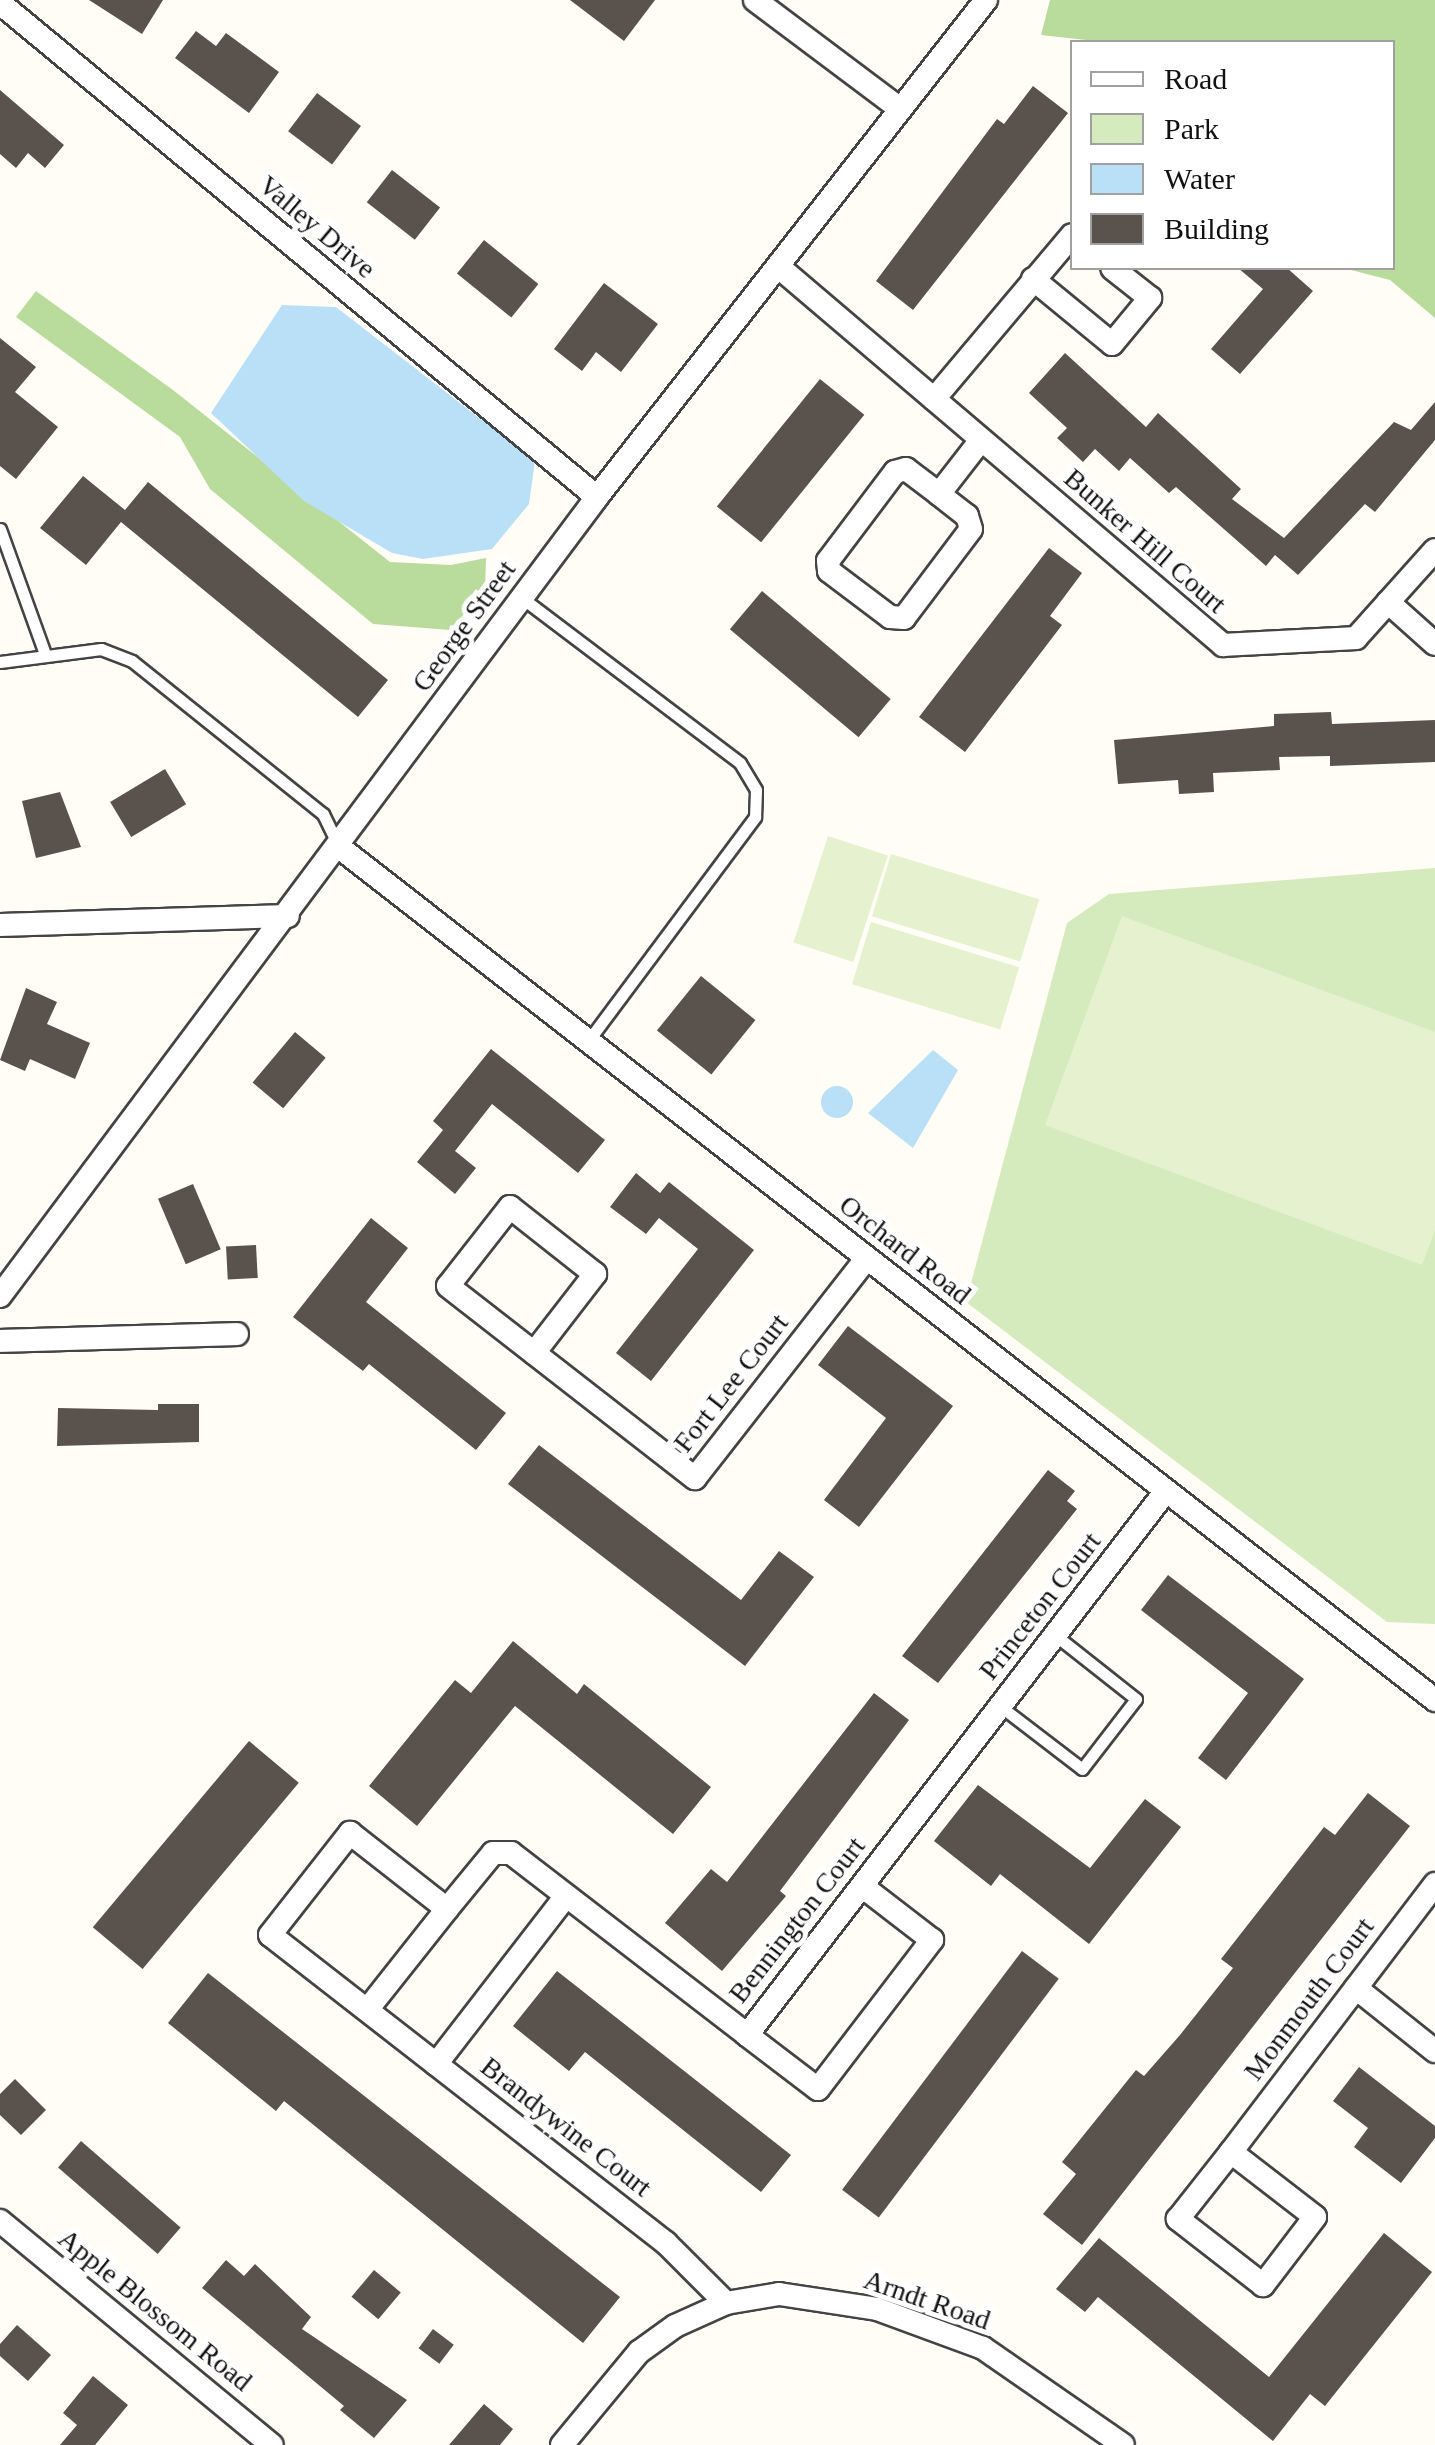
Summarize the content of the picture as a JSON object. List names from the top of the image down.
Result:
{
  "streets": {
    "street": [
      "Valley Drive",
      "Bunker Hill Court",
      "George Street",
      "Orchard Road",
      "Fort Lee Court",
      "Princeton Court",
      "Bennington Court",
      "Monmouth Court",
      "Brandywine Court",
      "Arndt Road",
      "Apple Blossom Road"
    ]
  },
  "crossings": [
    ["Valley Drive", "George Street"],
    ["Bunker Hill Court", "George Street"],
    ["George Street", "Orchard Road"],
    ["Orchard Road", "Fort Lee Court"],
    ["Orchard Road", "Princeton Court"],
    ["Princeton Court", "Bennington Court"],
    ["Bennington Court", "Brandywine Court"],
    ["Brandywine Court", "Arndt Road"]
  ],
  "legend": [
    "Road",
    "Park",
    "Water",
    "Building"
  ]
}
